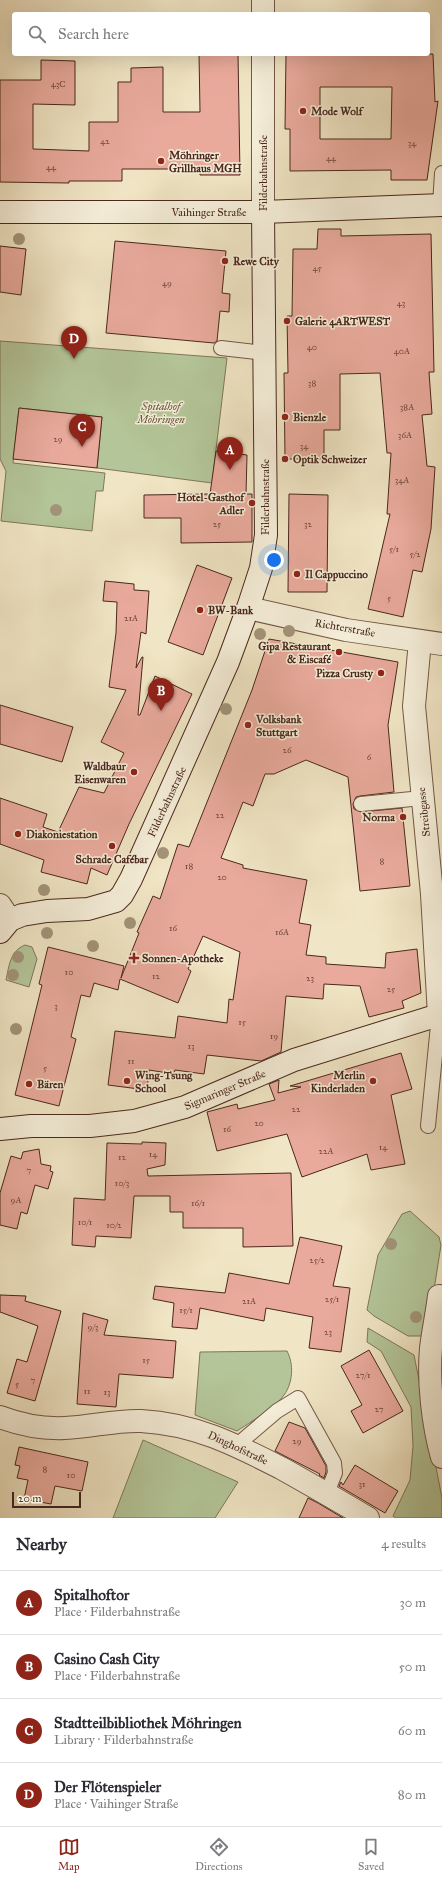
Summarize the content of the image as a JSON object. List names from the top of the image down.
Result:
{
  "streets": {
    "main road": [
      "Filderbahnstraße",
      "Vaihinger Straße",
      "Richterstraße",
      "Streibgasse",
      "Sigmaringer Straße",
      "Dinghofstraße"
    ]
  },
  "crossings": [
    ["Filderbahnstraße", "Vaihinger Straße"],
    ["Filderbahnstraße", "Richterstraße"],
    ["Richterstraße", "Streibgasse"],
    ["Streibgasse", "Sigmaringer Straße"]
  ],
  "parks": ["Spitalhof Möhringen"],
  "places": {
    "other": [
      "Mode Wolf",
      "Möhringer Grillhaus MGH",
      "Rewe City",
      "Galerie 4ARTWEST",
      "Bienzle",
      "Optik Schweizer",
      "Hotel-Gasthof Adler",
      "Il Cappuccino",
      "BW-Bank",
      "Gipa Restaurant & Eiscafé",
      "Pizza Crusty",
      "Volksbank Stuttgart",
      "Waldbaur Eisenwaren",
      "Norma",
      "Diakoniestation",
      "Schrade Cafébar",
      "Wing-Tsung School",
      "Merlin Kinderladen",
      "Bären"
    ],
    "health": ["Sonnen-Apotheke"]
  },
  "house_numbers": [
    "43C",
    "42",
    "34",
    "44",
    "44",
    "45",
    "49",
    "43",
    "40",
    "40A",
    "38",
    "38A",
    "36A",
    "29",
    "34",
    "34A",
    "25",
    "32",
    "5/1",
    "5/2",
    "5",
    "21A",
    "26",
    "6",
    "22",
    "8",
    "18",
    "20",
    "16",
    "16A",
    "10",
    "12",
    "23",
    "25",
    "3",
    "15",
    "19",
    "13",
    "11",
    "5",
    "22",
    "20",
    "16",
    "14",
    "22A",
    "14",
    "12",
    "7",
    "10/3",
    "9A",
    "16/1",
    "10/1",
    "10/2",
    "25/2",
    "25/1",
    "21A",
    "15/1",
    "9/3",
    "23",
    "15",
    "27/1",
    "7",
    "5",
    "11",
    "13",
    "27",
    "29",
    "8",
    "10",
    "31"
  ],
  "scale_bar": "20 m",
  "page": {
    "search": "Search here",
    "pins": [
      "D",
      "C",
      "A",
      "B"
    ],
    "scale": "20 m",
    "heading": ["Nearby", "4 results"],
    "list": [
      {
        "mark": "A",
        "name": "Spitalhoftor",
        "note": "Place · Filderbahnstraße",
        "value": "30 m"
      },
      {
        "mark": "B",
        "name": "Casino Cash City",
        "note": "Place · Filderbahnstraße",
        "value": "50 m"
      },
      {
        "mark": "C",
        "name": "Stadtteilbibliothek Möhringen",
        "note": "Library · Filderbahnstraße",
        "value": "60 m"
      },
      {
        "mark": "D",
        "name": "Der Flötenspieler",
        "note": "Place · Vaihinger Straße",
        "value": "80 m"
      }
    ],
    "nav": ["Map", "Directions", "Saved"]
  }
}
